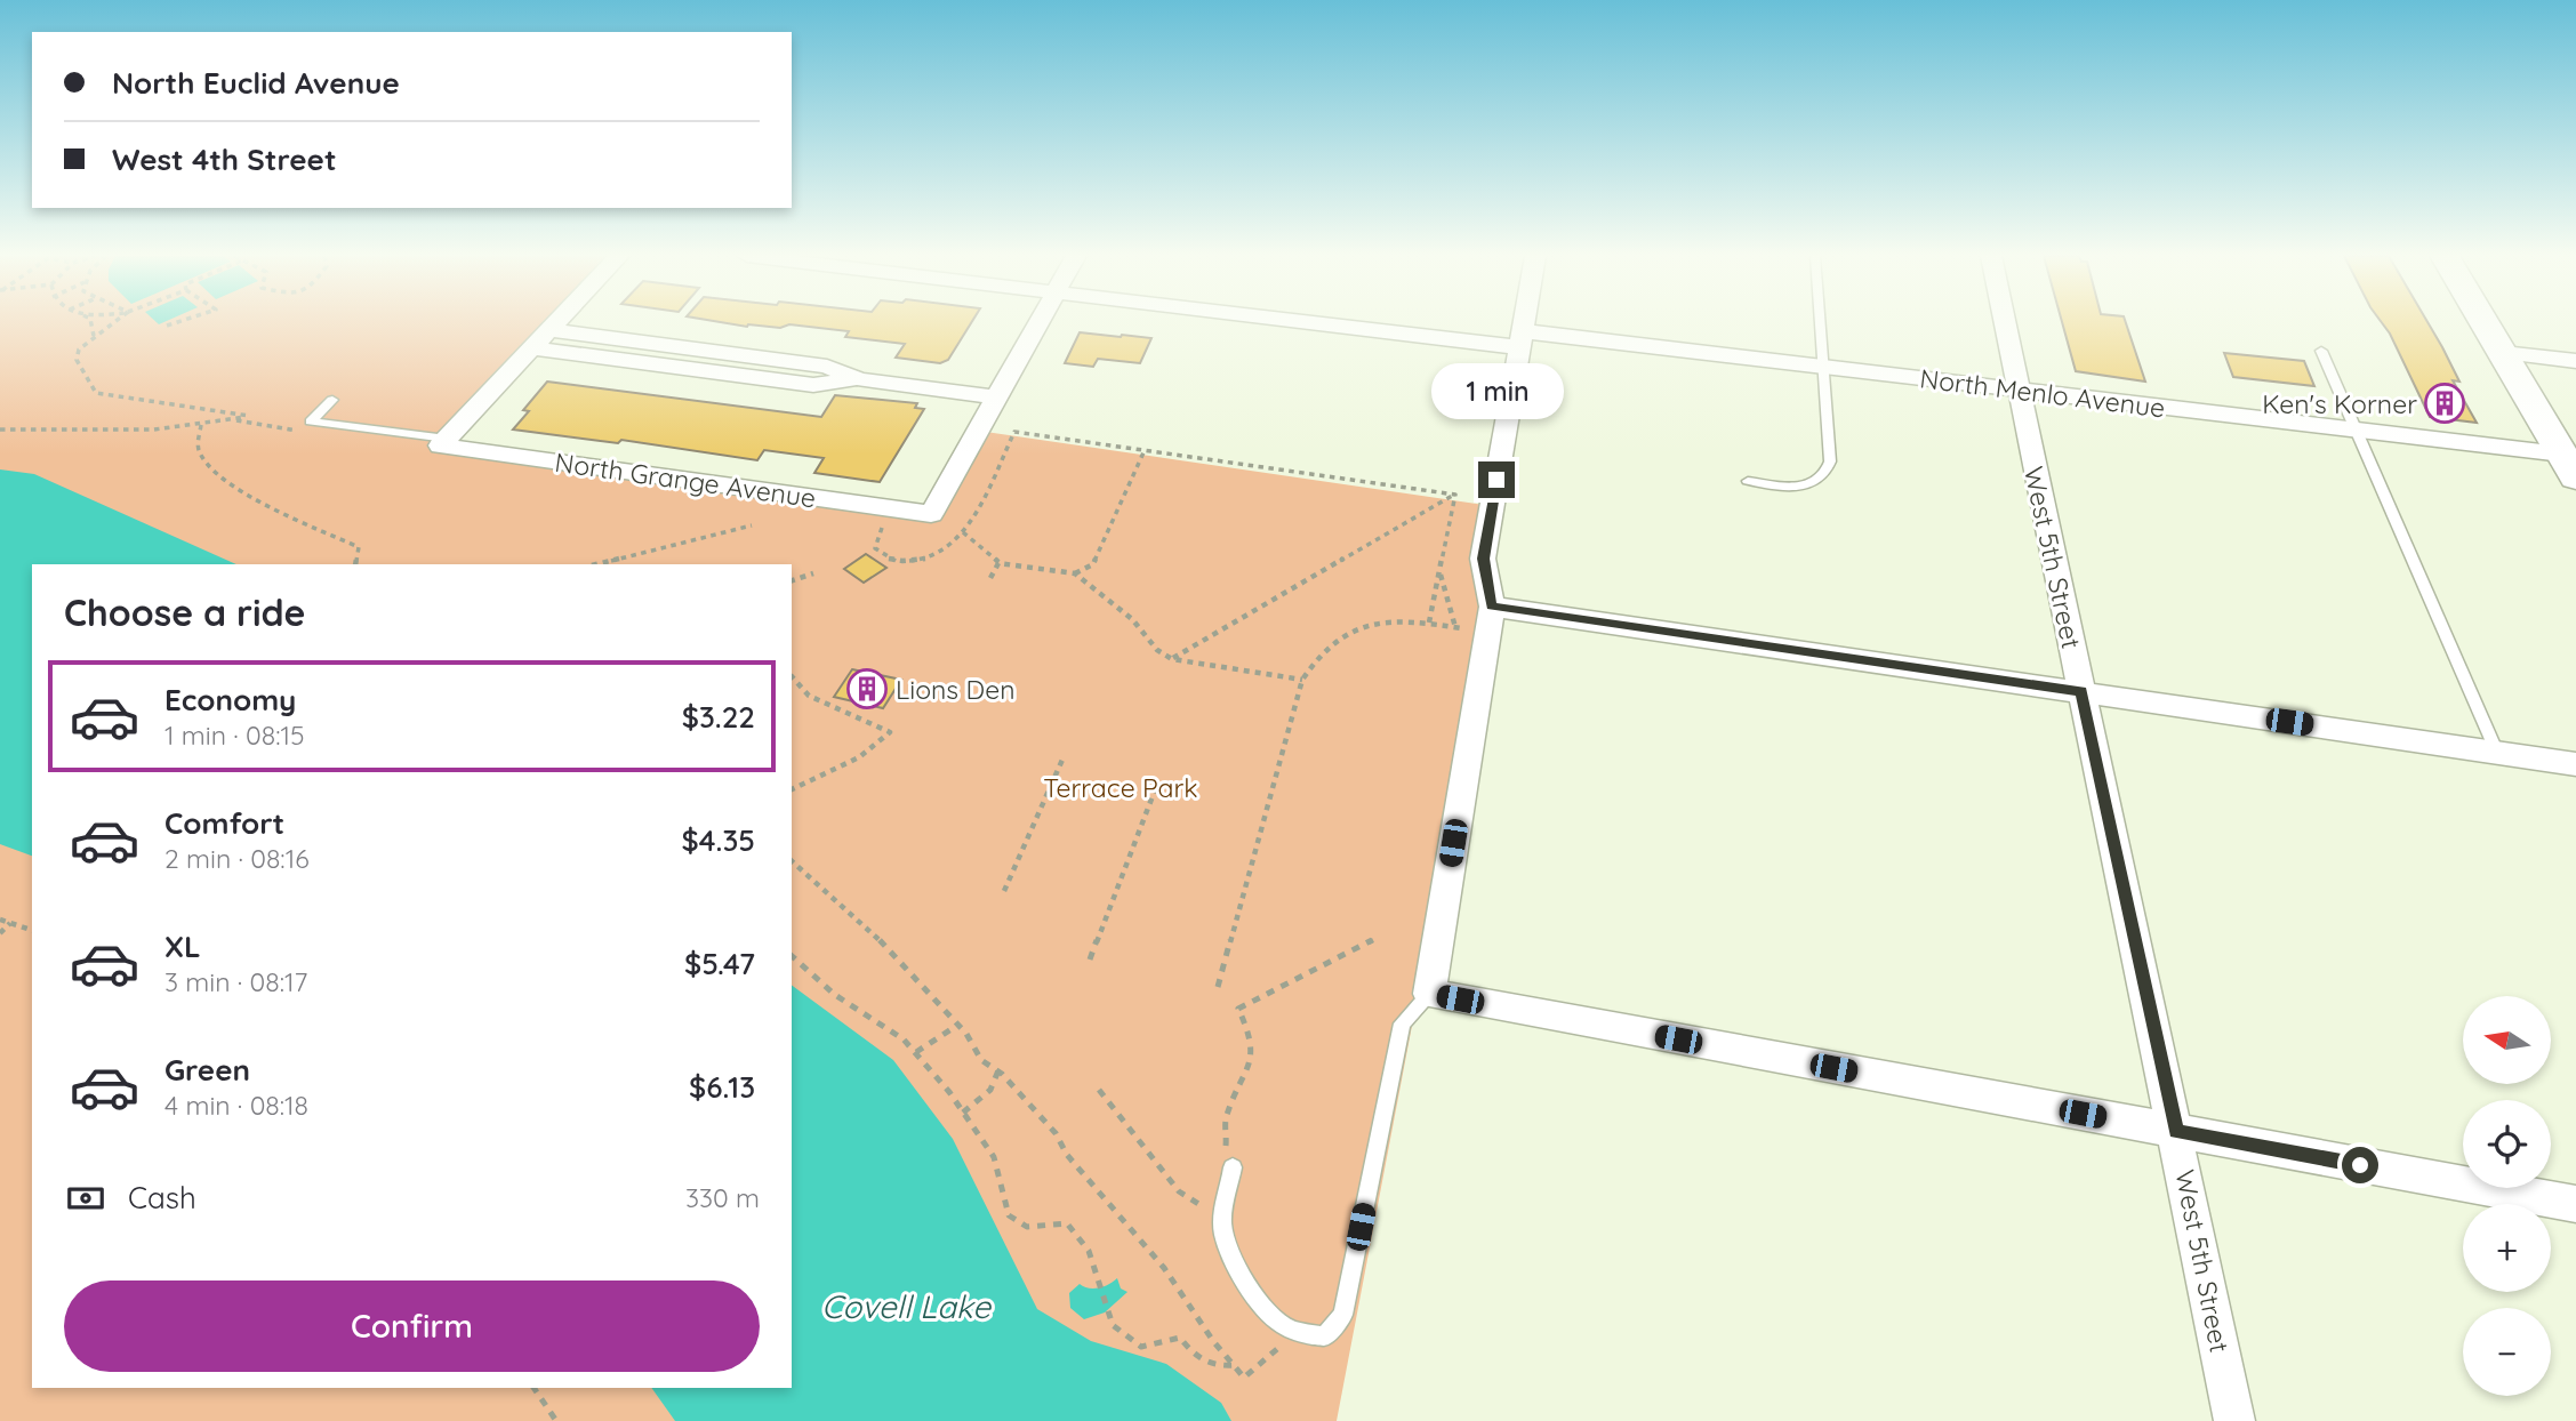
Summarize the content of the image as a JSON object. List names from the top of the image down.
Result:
{
  "streets": {
    "street": ["North Menlo Avenue", "North Grange Avenue", "West 5th Street"]
  },
  "crossings": [
    ["North Menlo Avenue", "West 5th Street"]
  ],
  "water": ["Covell Lake"],
  "parks": ["Terrace Park"],
  "places": {
    "building": ["Ken's Korner", "Lions Den"]
  },
  "north": "left",
  "page": {
    "banner": ["North Euclid Avenue", "West 4th Street"],
    "bubble": "1 min",
    "heading": "Choose a ride",
    "list": [
      {
        "name": "Economy",
        "note": "1 min · 08:15",
        "value": "$3.22"
      },
      {
        "name": "Comfort",
        "note": "2 min · 08:16",
        "value": "$4.35"
      },
      {
        "name": "XL",
        "note": "3 min · 08:17",
        "value": "$5.47"
      },
      {
        "name": "Green",
        "note": "4 min · 08:18",
        "value": "$6.13"
      }
    ],
    "map_buttons": ["+", "−"],
    "pay": ["Cash", "330 m"],
    "buttons": "Confirm"
  }
}
